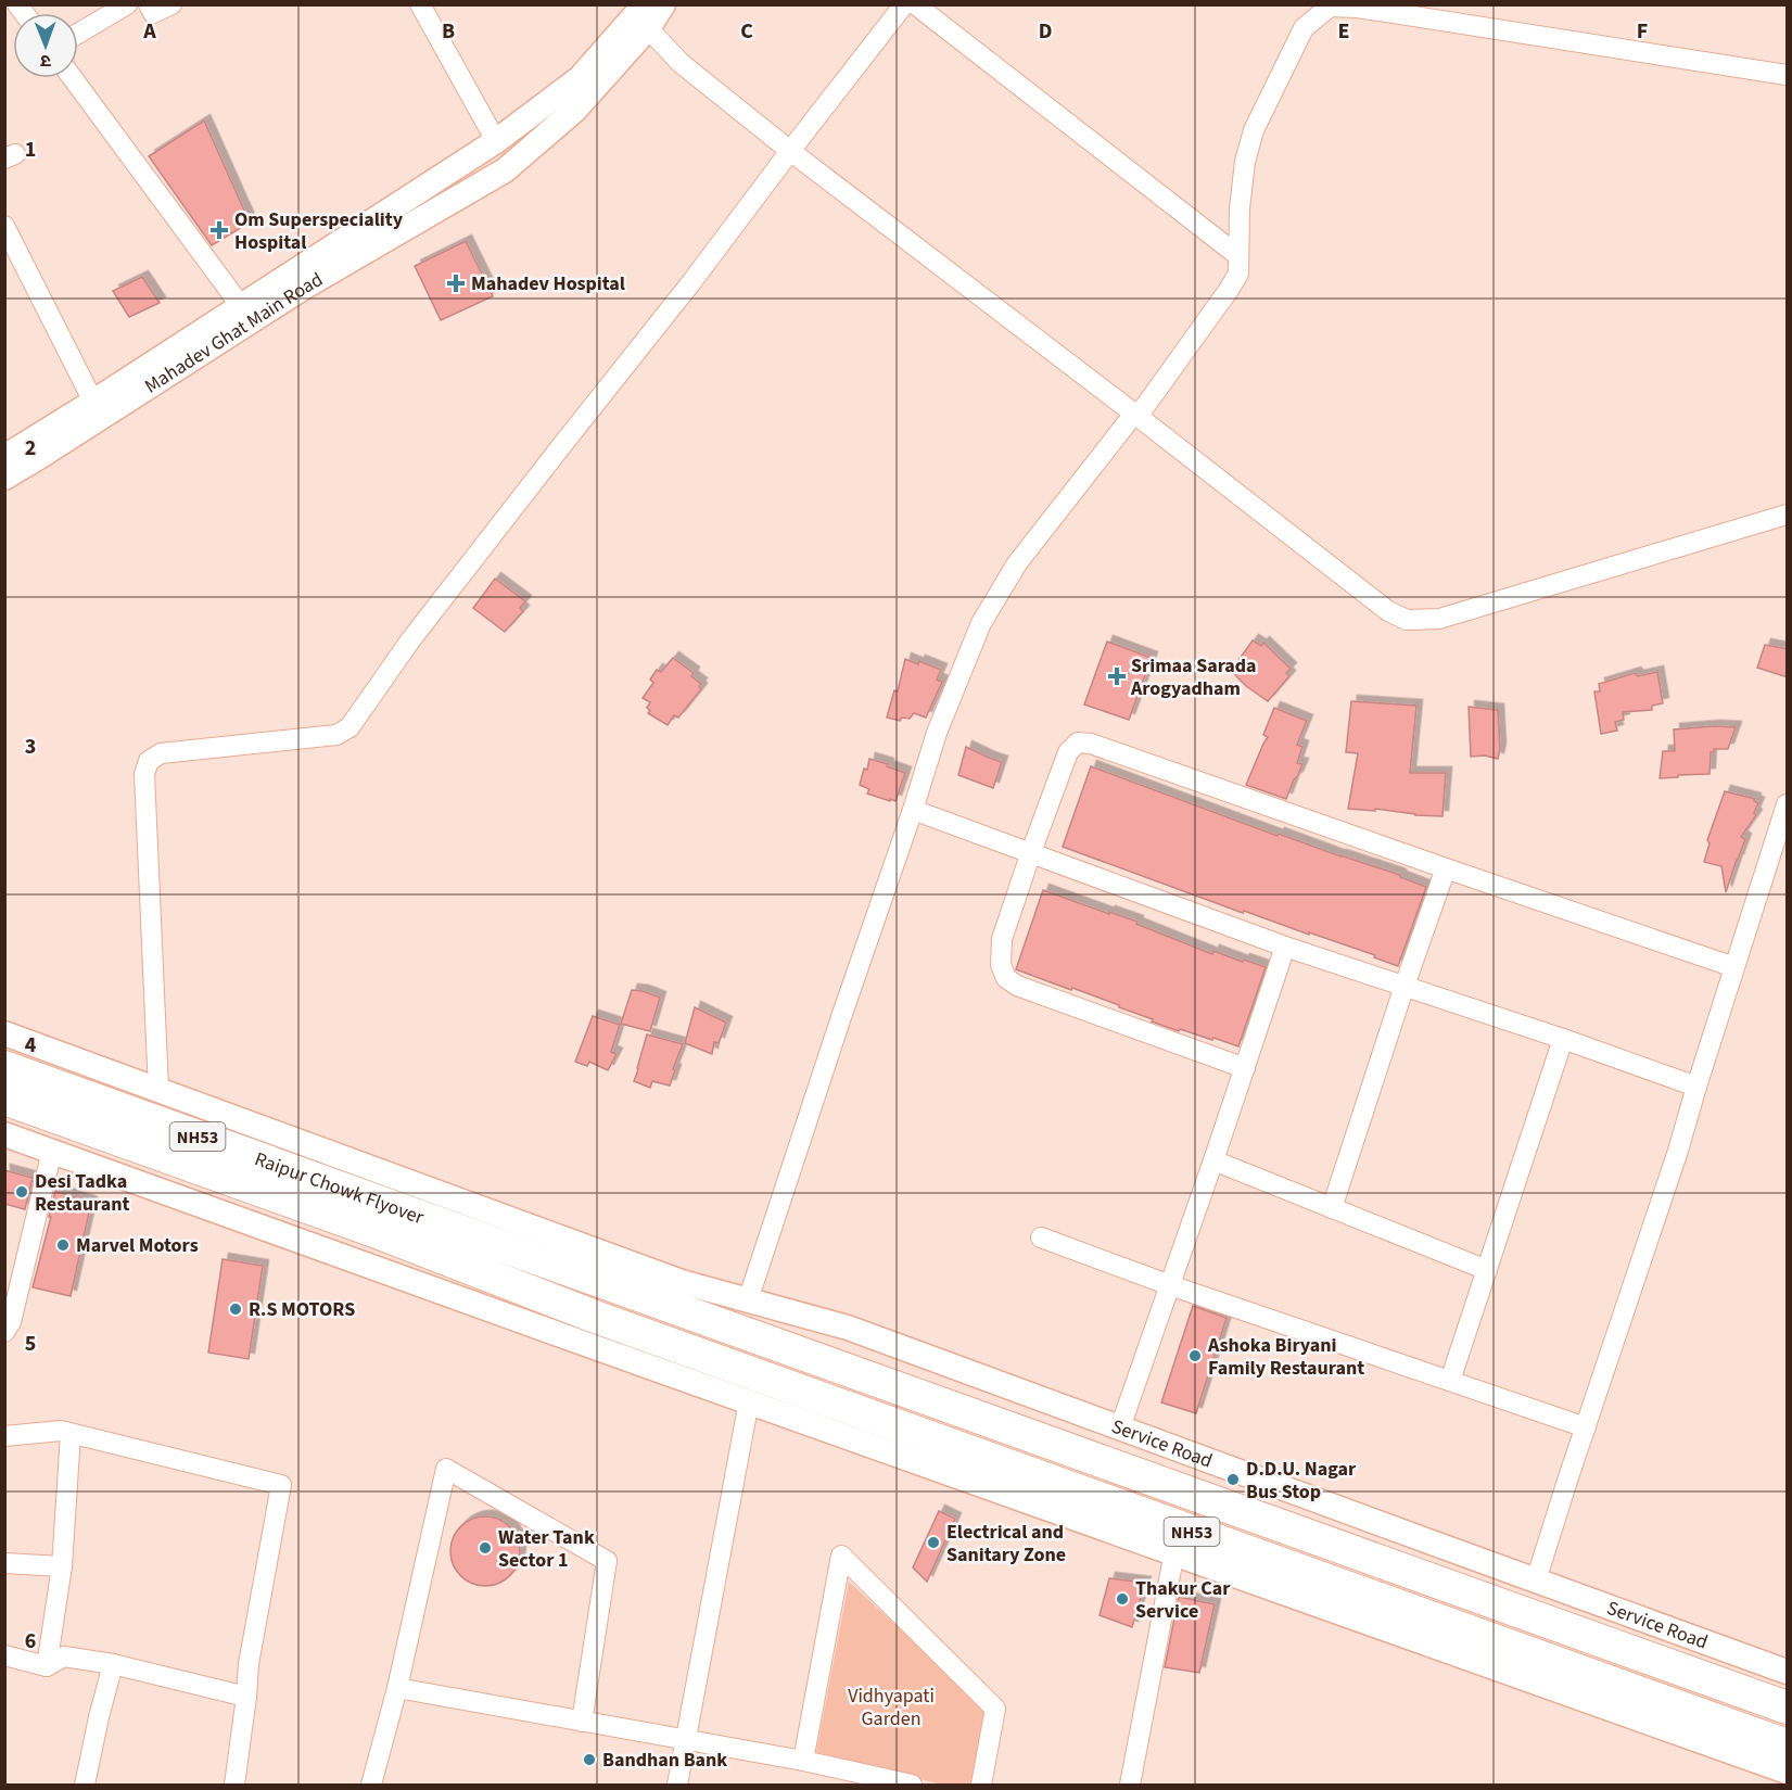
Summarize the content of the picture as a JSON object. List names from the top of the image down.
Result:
{
  "streets": {
    "highway": ["NH53", "Raipur Chowk Flyover"],
    "street": ["Mahadev Ghat Main Road", "Service Road"]
  },
  "crossings": [
    ["NH53", "Raipur Chowk Flyover"],
    ["NH53", "Service Road"],
    ["Raipur Chowk Flyover", "Service Road"]
  ],
  "parks": ["Vidhyapati Garden"],
  "places": {
    "health": ["Om Superspeciality Hospital", "Mahadev Hospital", "Srimaa Sarada Arogyadham"],
    "other": [
      "Desi Tadka Restaurant",
      "Marvel Motors",
      "R.S MOTORS",
      "Ashoka Biryani Family Restaurant",
      "D.D.U. Nagar Bus Stop",
      "Electrical and Sanitary Zone",
      "Water Tank Sector 1",
      "Thakur Car Service",
      "Bandhan Bank"
    ]
  },
  "north": "bottom",
  "grid": {
    "columns": [
      "A",
      "B",
      "C",
      "D",
      "E",
      "F"
    ],
    "rows": [
      "1",
      "2",
      "3",
      "4",
      "5",
      "6"
    ]
  }
}
